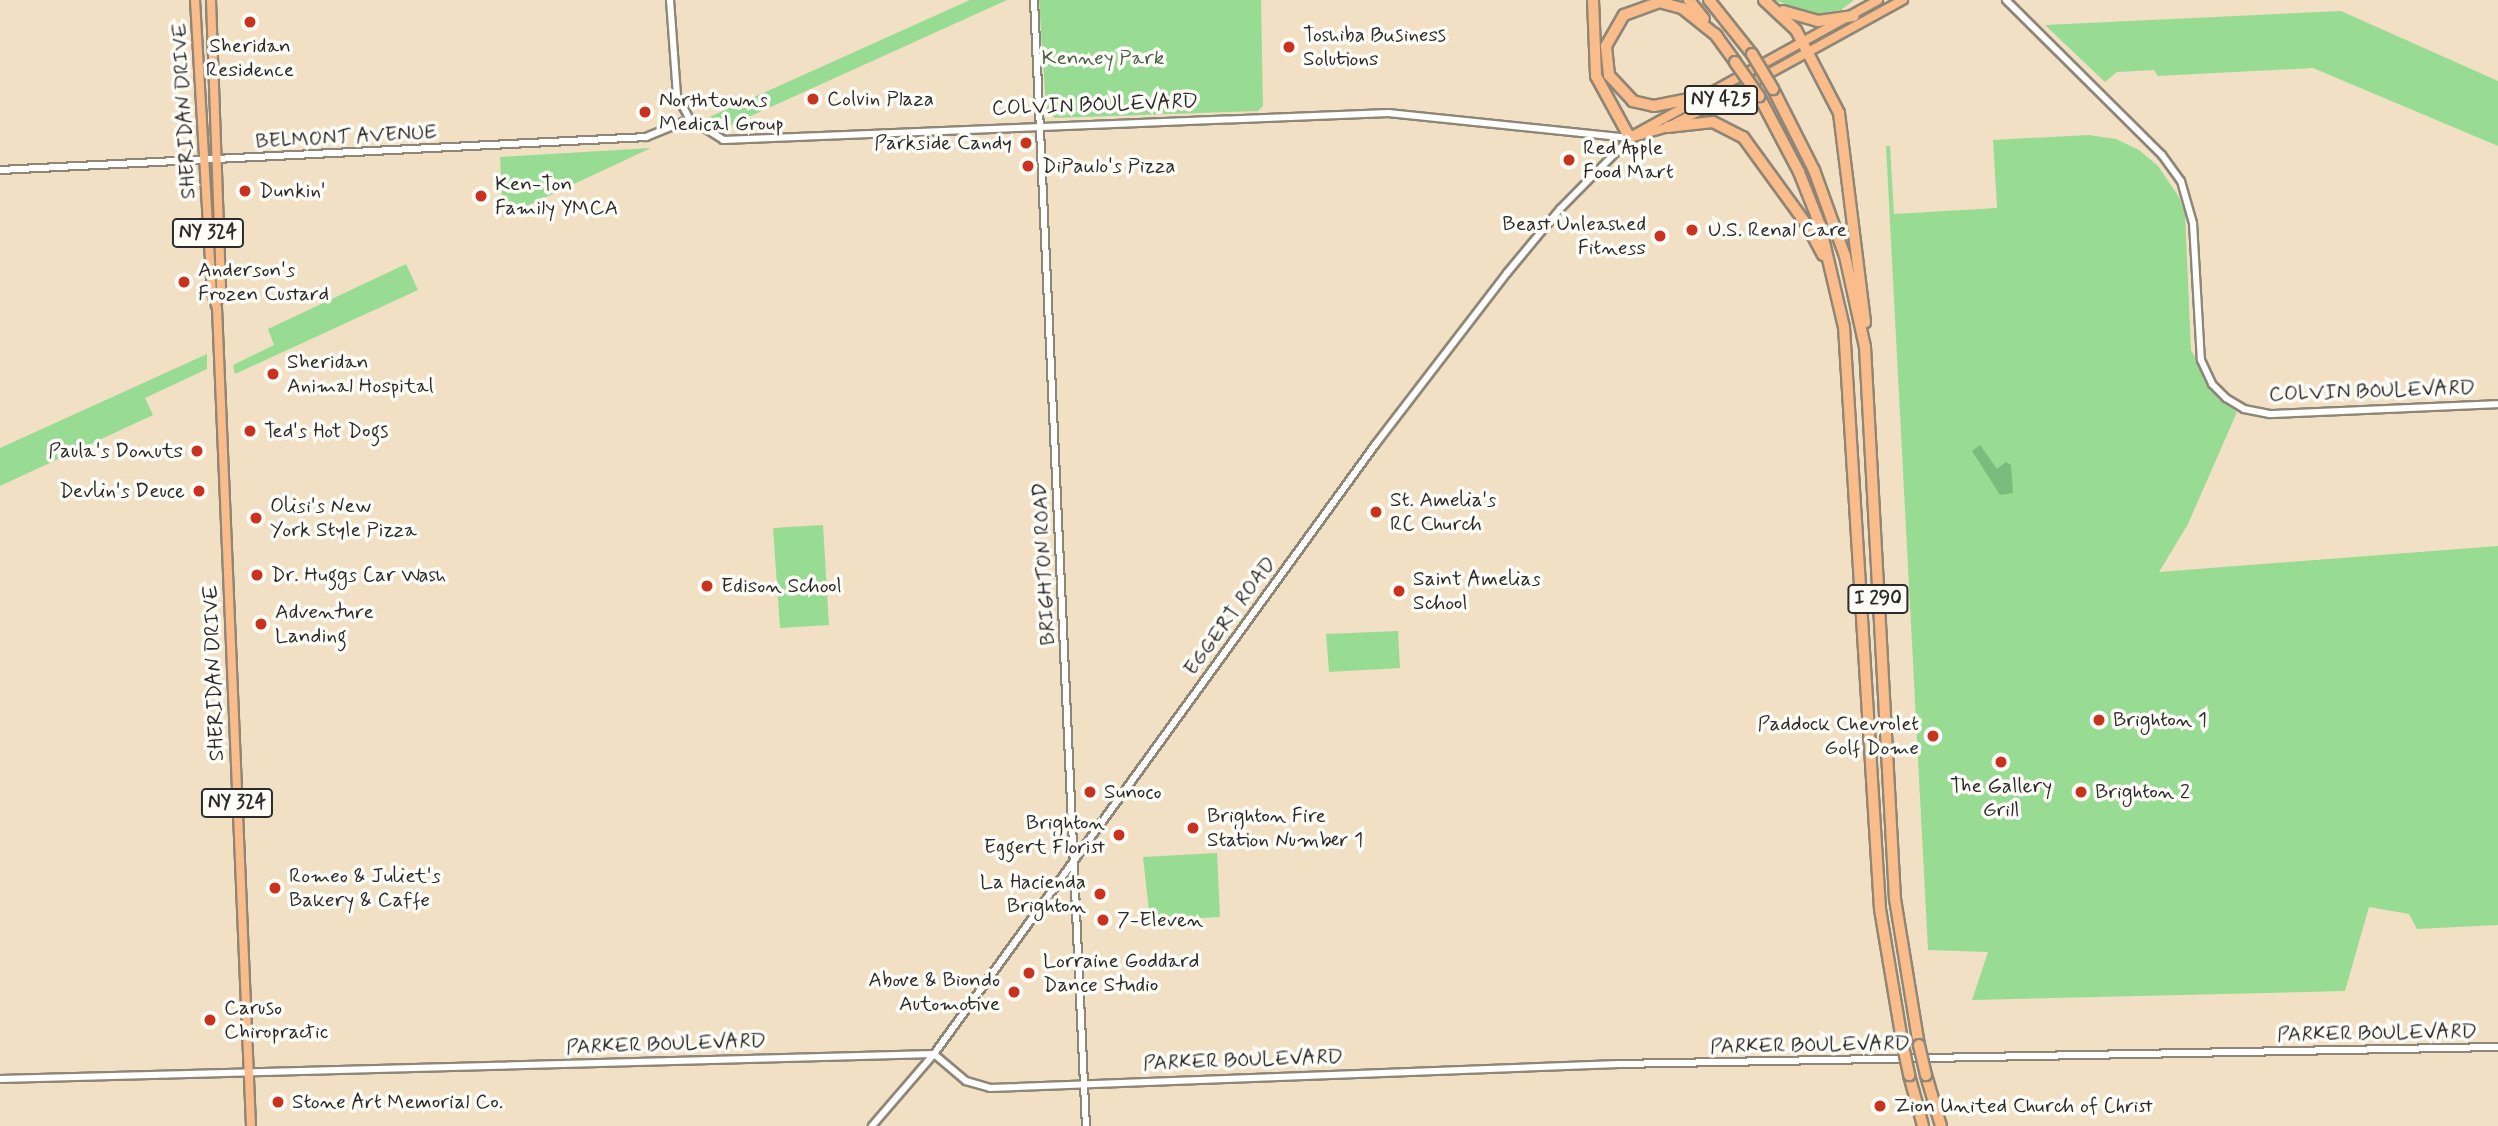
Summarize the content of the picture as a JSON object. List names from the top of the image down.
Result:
{
  "streets": {
    "highway": ["I 290"],
    "main road": ["NY 425", "SHERIDAN DRIVE", "NY 324"],
    "street": [
      "COLVIN BOULEVARD",
      "BELMONT AVENUE",
      "BRIGHTON ROAD",
      "EGGERT ROAD",
      "PARKER BOULEVARD"
    ]
  },
  "crossings": [
    ["NY 425", "COLVIN BOULEVARD"],
    ["NY 425", "EGGERT ROAD"],
    ["COLVIN BOULEVARD", "BELMONT AVENUE"],
    ["COLVIN BOULEVARD", "BRIGHTON ROAD"],
    ["COLVIN BOULEVARD", "EGGERT ROAD"],
    ["SHERIDAN DRIVE", "BELMONT AVENUE"],
    ["SHERIDAN DRIVE", "PARKER BOULEVARD"],
    ["BRIGHTON ROAD", "EGGERT ROAD"],
    ["BRIGHTON ROAD", "PARKER BOULEVARD"],
    ["EGGERT ROAD", "PARKER BOULEVARD"]
  ],
  "parks": ["Kenney Park"],
  "places": [
    "Sheridan Residence",
    "Toshiba Business Solutions",
    "Colvin Plaza",
    "Northtowns Medical Group",
    "Parkside Candy",
    "Red Apple Food Mart",
    "DiPaulo's Pizza",
    "Dunkin'",
    "Ken-Ton Family YMCA",
    "U.S. Renal Care",
    "Beast Unleashed Fitness",
    "Anderson's Frozen Custard",
    "Sheridan Animal Hospital",
    "Ted's Hot Dogs",
    "Paula's Donuts",
    "Devlin's Deuce",
    "St. Amelia's RC Church",
    "Olisi's New York Style Pizza",
    "Dr. Huggs Car Wash",
    "Edison School",
    "Saint Amelias School",
    "Adventure Landing",
    "Brighton 1",
    "Paddock Chevrolet Golf Dome",
    "The Gallery Grill",
    "Sunoco",
    "Brighton 2",
    "Brighton Fire Station Number 1",
    "Brighton Eggert Florist",
    "Romeo & Juliet's Bakery & Caffe",
    "La Hacienda Brighton",
    "7-Eleven",
    "Lorraine Goddard Dance Studio",
    "Above & Biondo Automotive",
    "Caruso Chiropractic",
    "Stone Art Memorial Co.",
    "Zion United Church of Christ"
  ]
}
